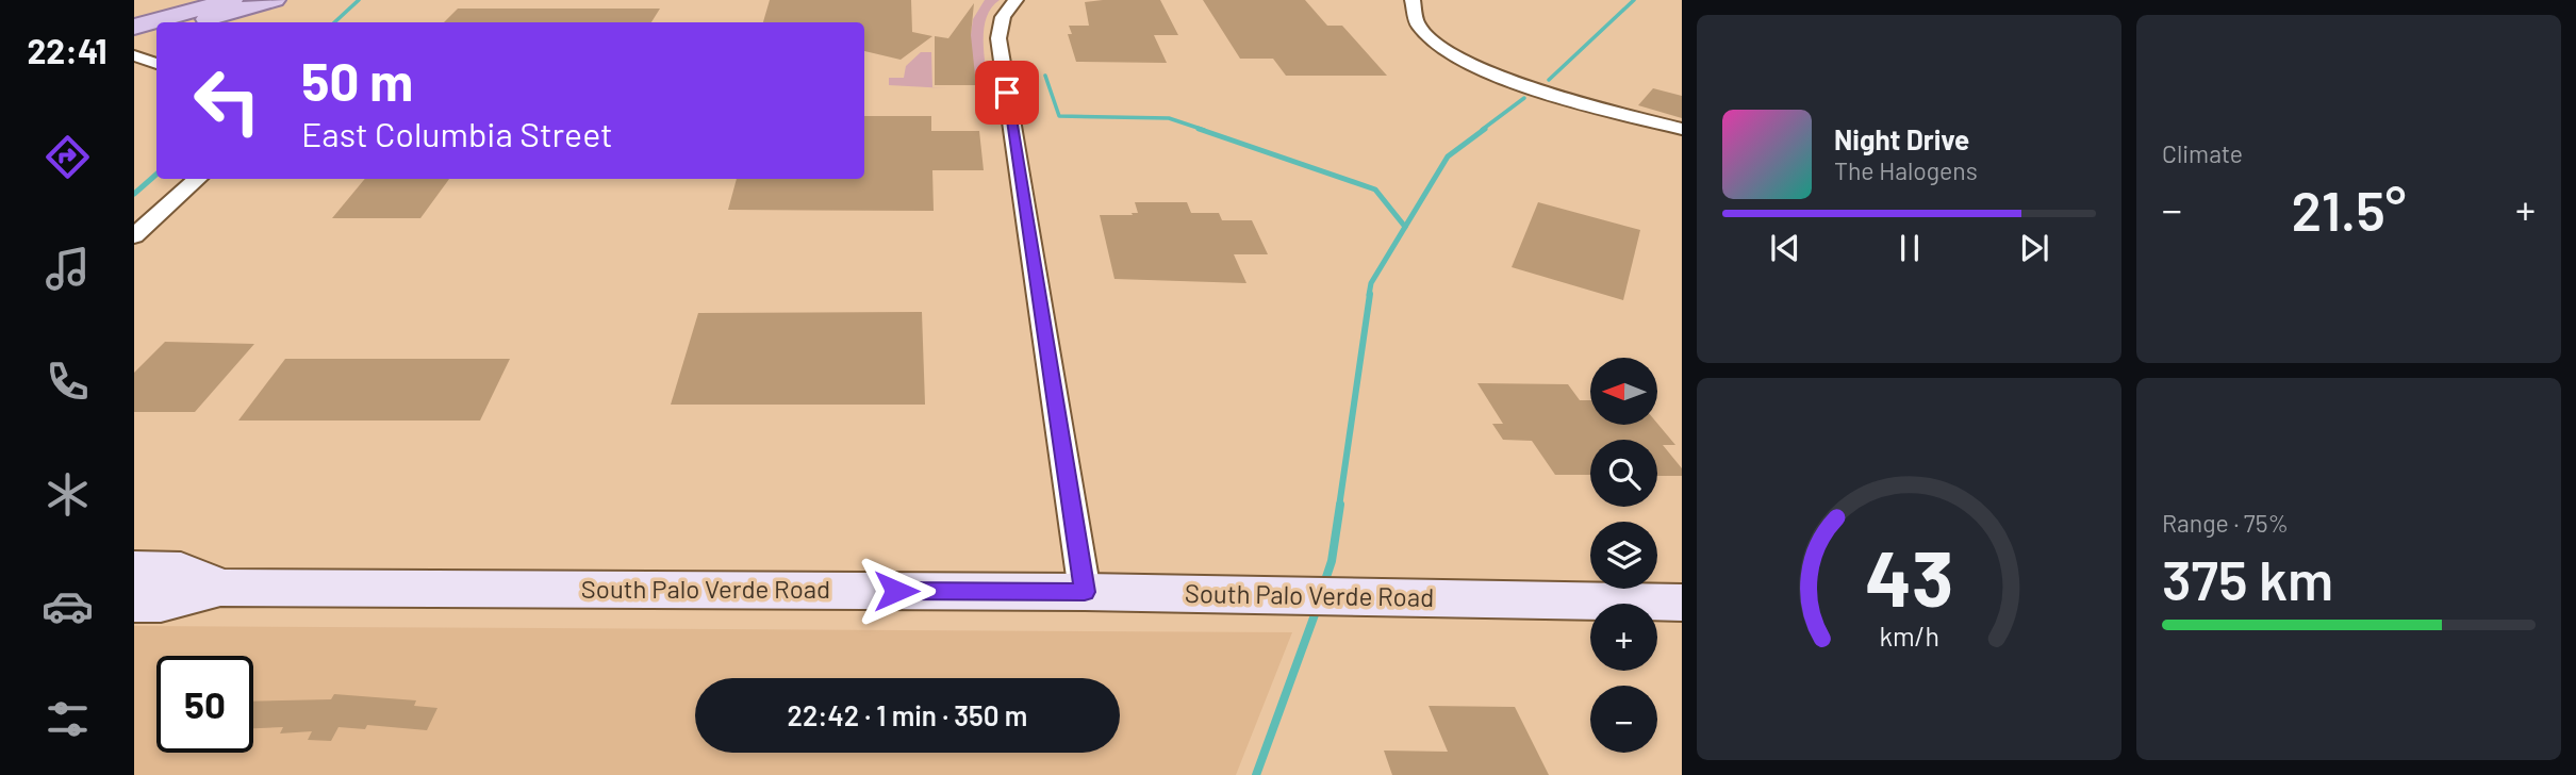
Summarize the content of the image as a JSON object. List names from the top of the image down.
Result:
{
  "streets": {
    "main road": ["South Palo Verde Road"]
  },
  "north": "left",
  "page": {
    "tabs": "22:41",
    "tile": [
      "Climate",
      ["Range · 75%", "375 km"]
    ],
    "turn": ["50 m", "East Columbia Street"],
    "song": ["Night Drive", "The Halogens"],
    "heat": ["−", "21.5°", "+"],
    "map_buttons": ["+", "−"],
    "limit": "50",
    "trip": "22:42 · 1 min · 350 m",
    "gauge": ["43", "km/h"]
  }
}
